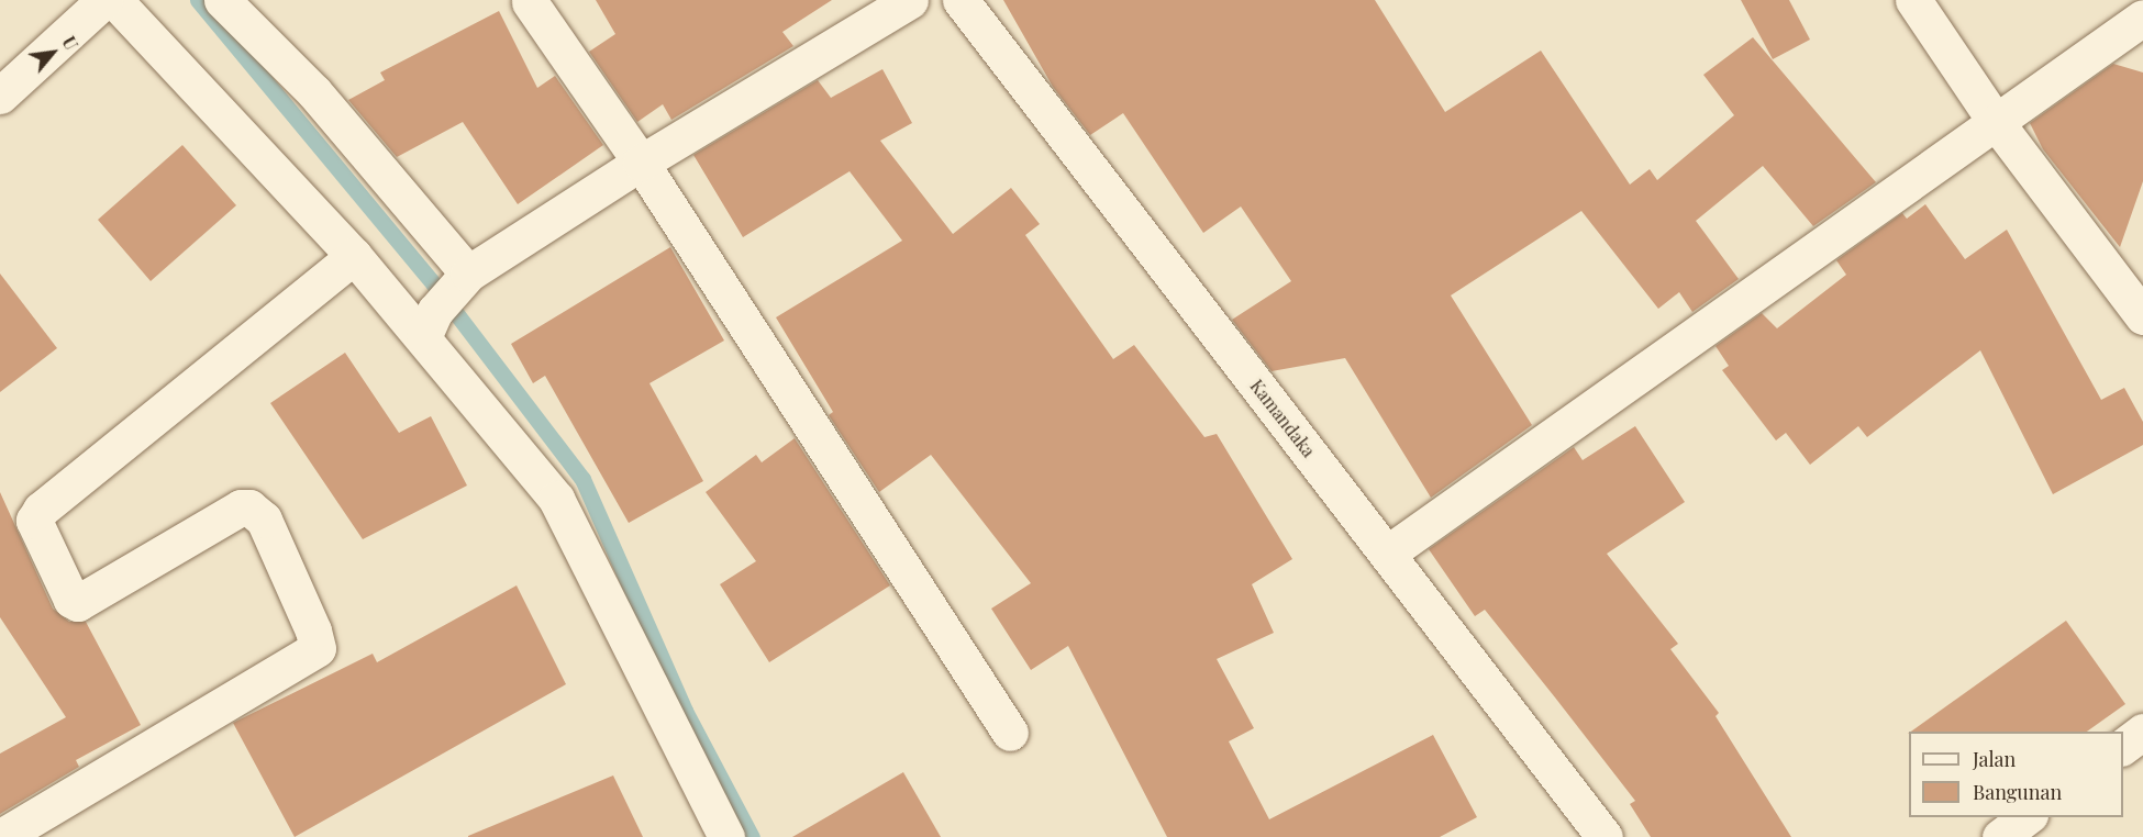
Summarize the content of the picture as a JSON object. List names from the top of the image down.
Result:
{
  "streets": {
    "street": ["Kamandaka"]
  },
  "legend": ["Jalan", "Bangunan"],
  "north": "top right"
}
